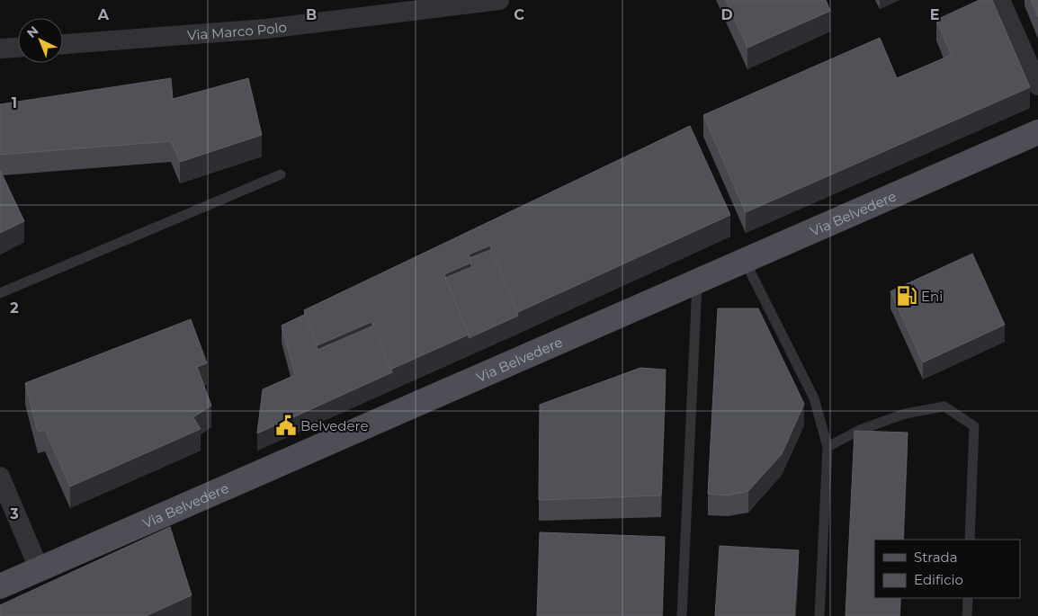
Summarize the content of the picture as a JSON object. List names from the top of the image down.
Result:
{
  "streets": {
    "main road": ["Via Belvedere"],
    "street": ["Via Marco Polo"]
  },
  "places": {
    "fuel station": ["Eni"],
    "public building": ["Belvedere"]
  },
  "legend": ["Strada", "Edificio"],
  "north": "top left",
  "grid": {
    "columns": [
      "A",
      "B",
      "C",
      "D",
      "E"
    ],
    "rows": ["1", "2", "3"]
  }
}
